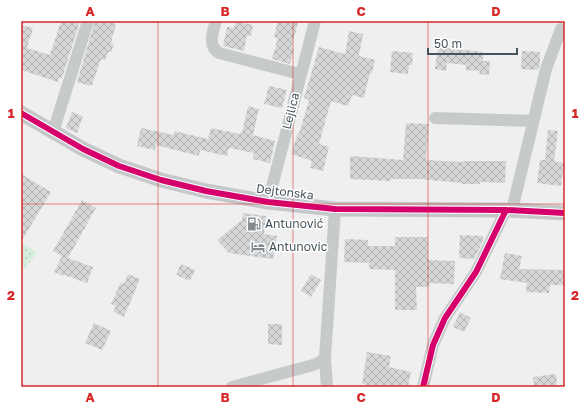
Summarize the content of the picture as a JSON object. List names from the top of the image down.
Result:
{
  "streets": {
    "main road": ["Dejtonska"],
    "street": ["Lejlica"]
  },
  "crossings": [
    ["Lejlica", "Dejtonska"]
  ],
  "places": {
    "fuel station": ["Antunović"],
    "hotel": ["Antunovic"]
  },
  "scale_bar": "50 m",
  "grid": {
    "columns": [
      "A",
      "B",
      "C",
      "D"
    ],
    "rows": ["1", "2"]
  }
}
